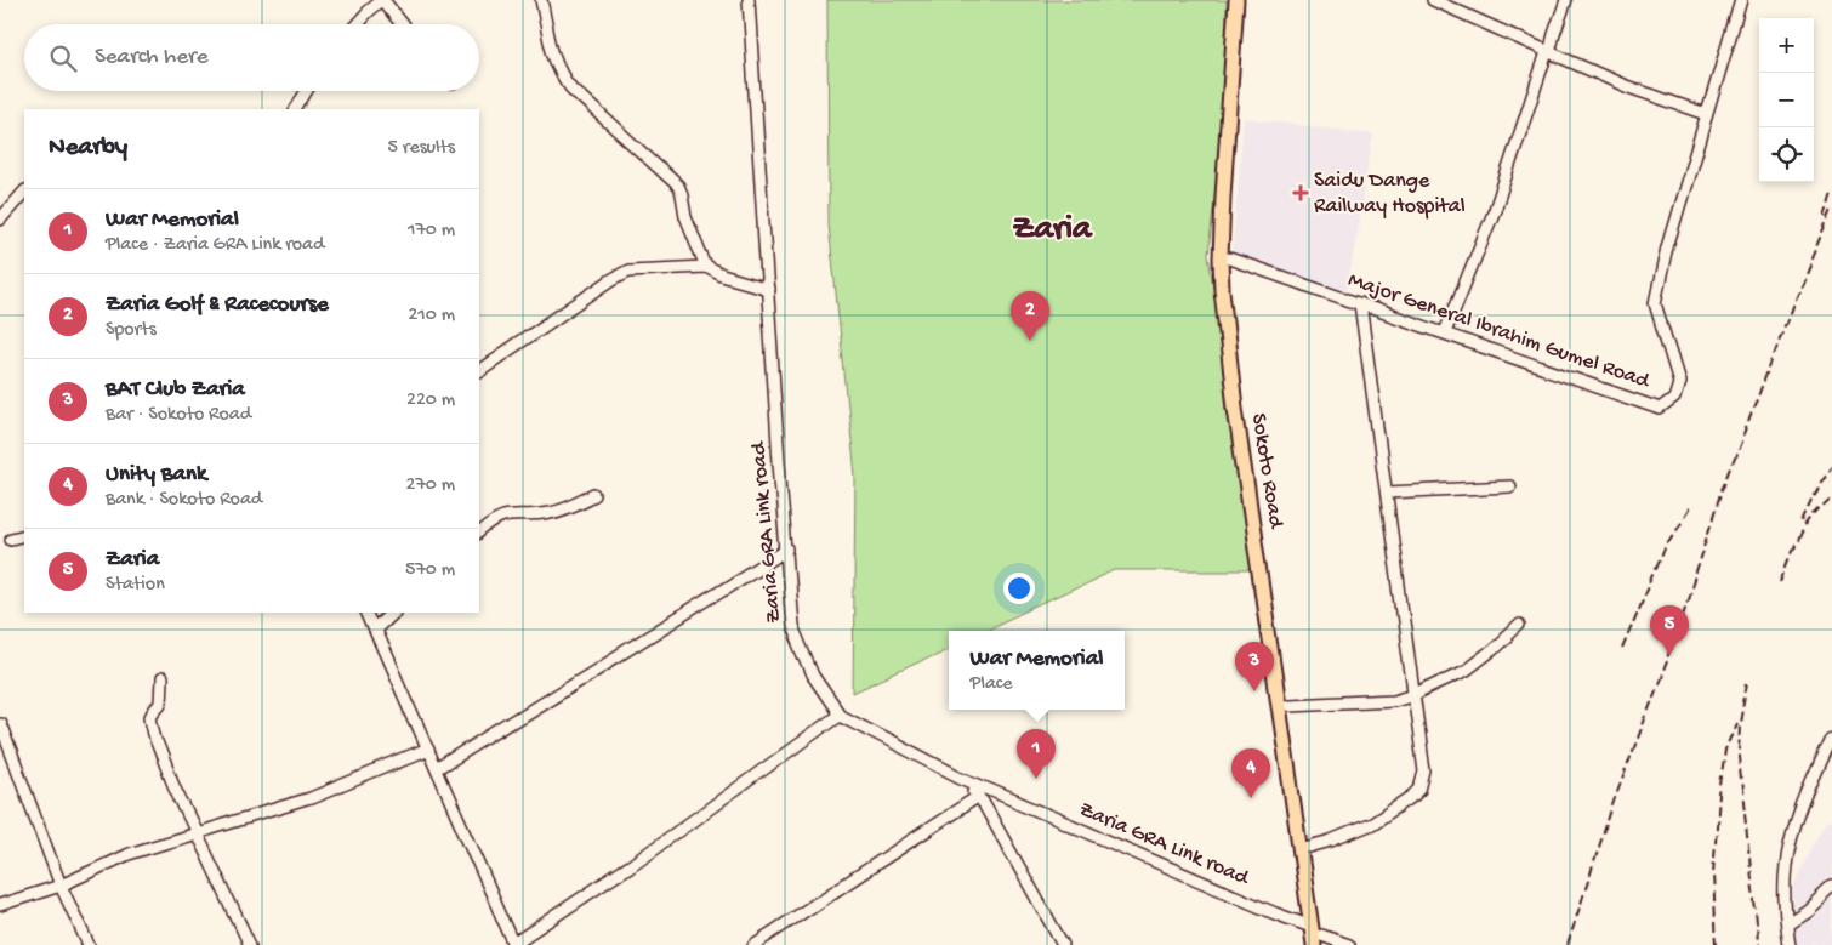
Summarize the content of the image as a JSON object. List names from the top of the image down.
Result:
{
  "streets": {
    "main road": ["Sokoto Road"],
    "street": ["Major General Ibrahim Gumel Road", "Zaria GRA Link road"]
  },
  "crossings": [
    ["Major General Ibrahim Gumel Road", "Sokoto Road"],
    ["Sokoto Road", "Zaria GRA Link road"]
  ],
  "districts": ["Zaria"],
  "places": {
    "health": ["Saidu Dange Railway Hospital"]
  },
  "page": {
    "map_buttons": ["+", "−"],
    "search": "Search here",
    "heading": ["Nearby", "5 results"],
    "list": [
      {
        "mark": "1",
        "name": "War Memorial",
        "note": "Place · Zaria GRA Link road",
        "value": "170 m"
      },
      {
        "mark": "2",
        "name": "Zaria Golf & Racecourse",
        "note": "Sports",
        "value": "210 m"
      },
      {
        "mark": "3",
        "name": "BAT Club Zaria",
        "note": "Bar · Sokoto Road",
        "value": "220 m"
      },
      {
        "mark": "4",
        "name": "Unity Bank",
        "note": "Bank · Sokoto Road",
        "value": "270 m"
      },
      {
        "mark": "5",
        "name": "Zaria",
        "note": "Station",
        "value": "570 m"
      }
    ],
    "pins": [
      "2",
      "5",
      "3",
      "1",
      "4"
    ],
    "popup": ["War Memorial", "Place"]
  }
}
